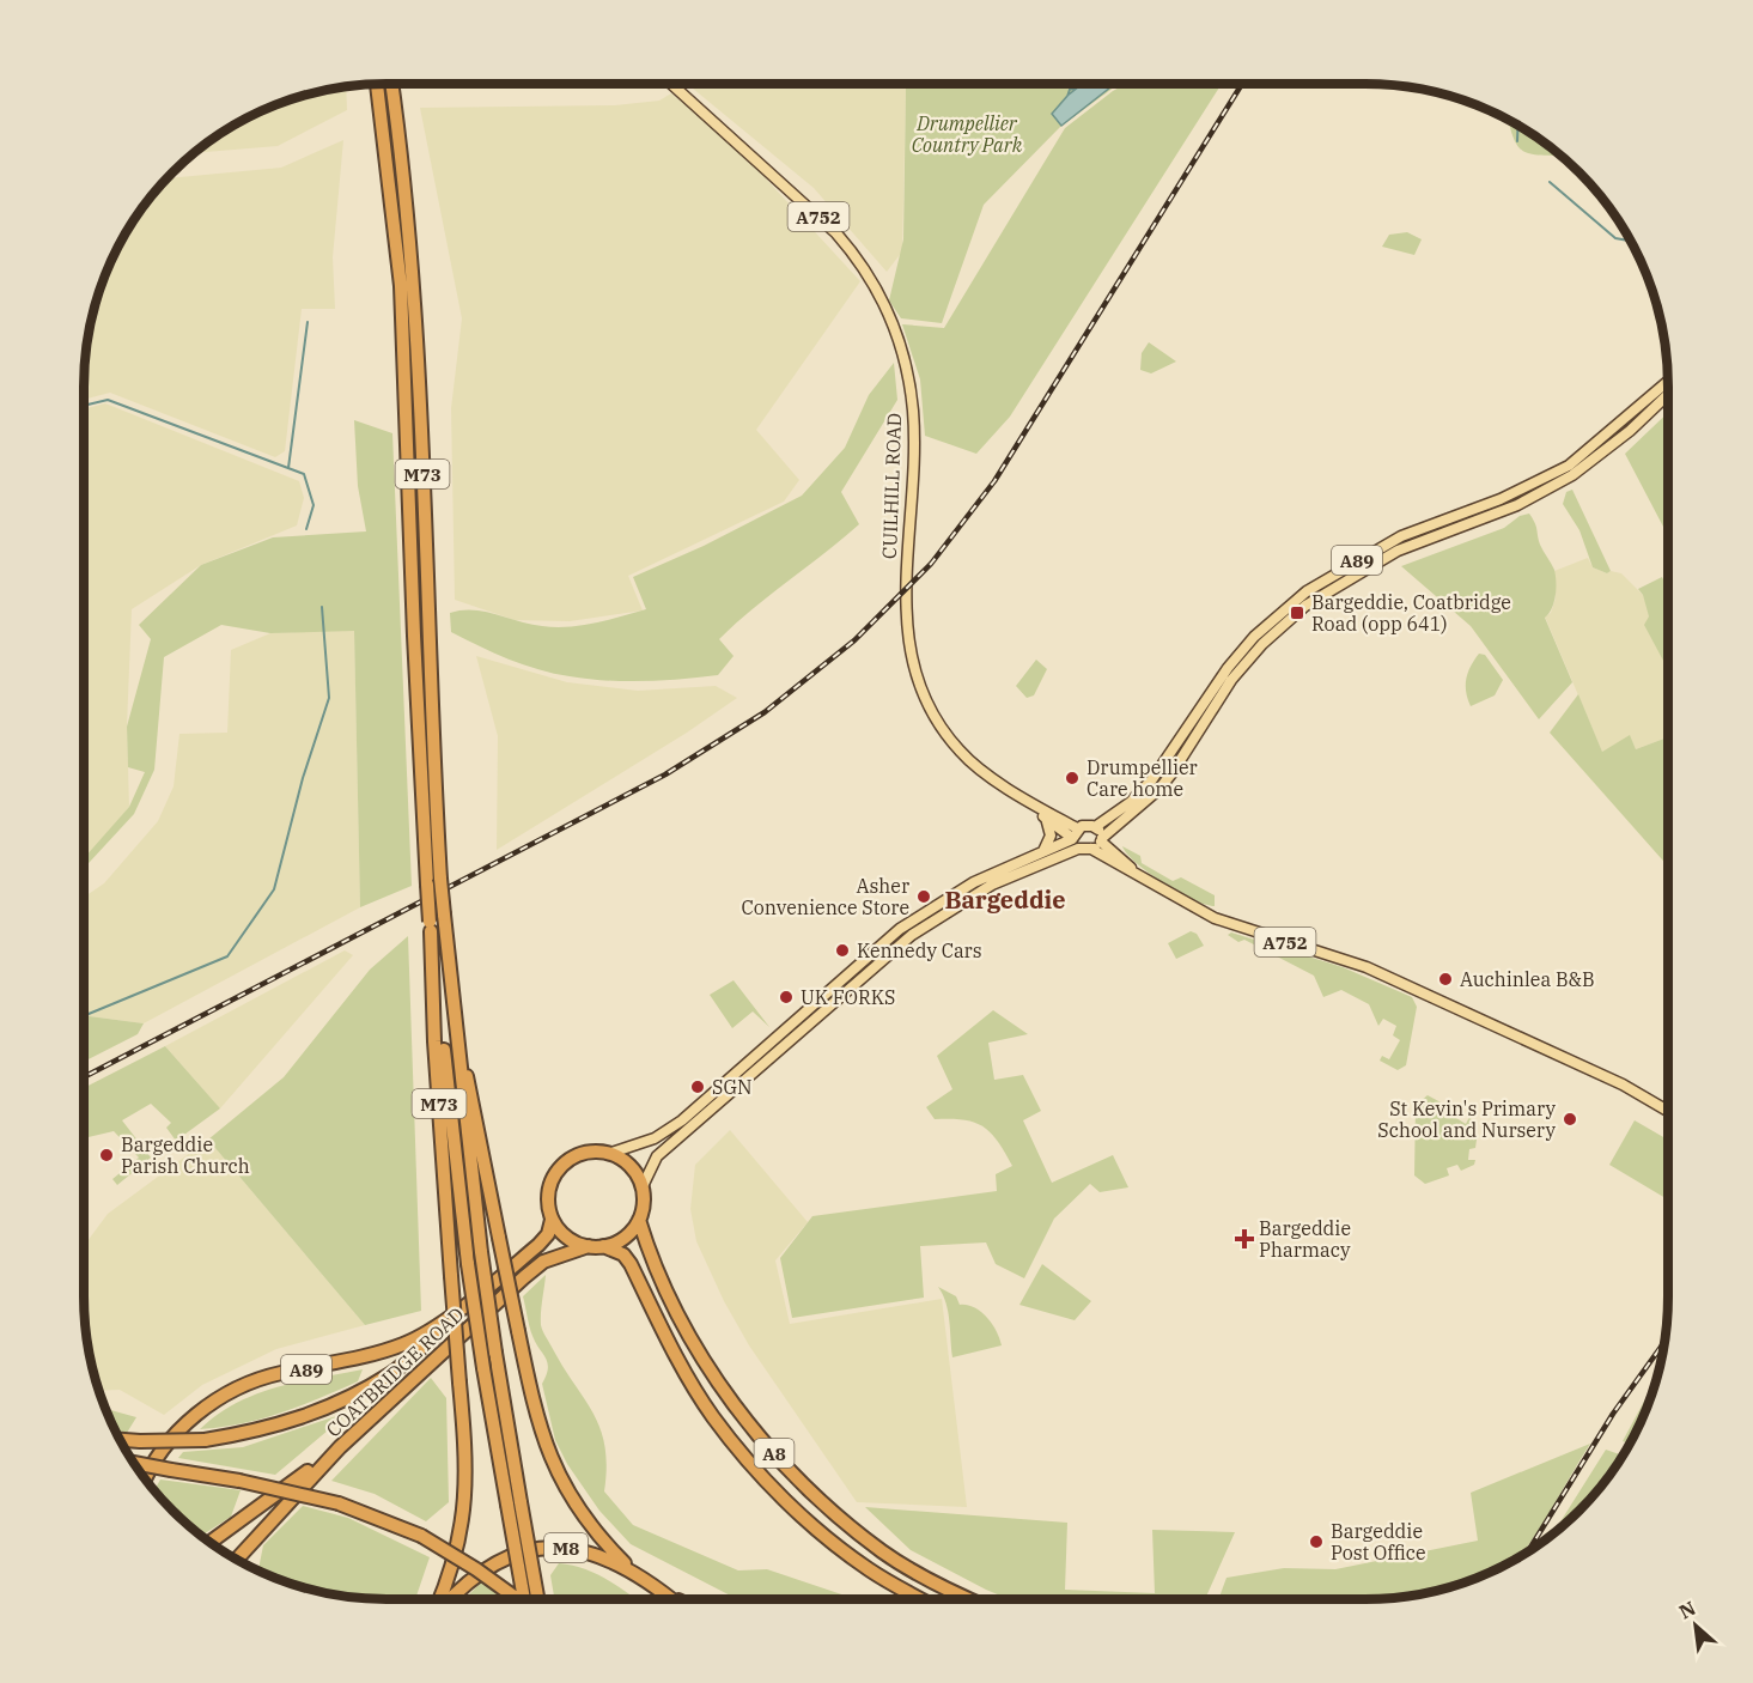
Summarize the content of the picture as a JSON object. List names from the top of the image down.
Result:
{
  "streets": {
    "highway": [
      "M73",
      "A89",
      "COATBRIDGE ROAD",
      "A8",
      "M8"
    ],
    "main road": ["A752", "CUILHILL ROAD"]
  },
  "crossings": [
    ["A752", "CUILHILL ROAD"],
    ["A752", "A89"],
    ["M73", "M8"],
    ["COATBRIDGE ROAD", "A8"]
  ],
  "districts": ["Bargeddie"],
  "parks": ["Drumpellier Country Park"],
  "places": {
    "transit": ["Bargeddie, Coatbridge Road (opp 641)"],
    "other": [
      "Drumpellier Care home",
      "Asher Convenience Store",
      "Kennedy Cars",
      "Auchinlea B&B",
      "UK FORKS",
      "SGN",
      "St Kevin's Primary School and Nursery",
      "Bargeddie Parish Church",
      "Bargeddie Post Office"
    ],
    "health": ["Bargeddie Pharmacy"]
  },
  "north": "top left"
}
